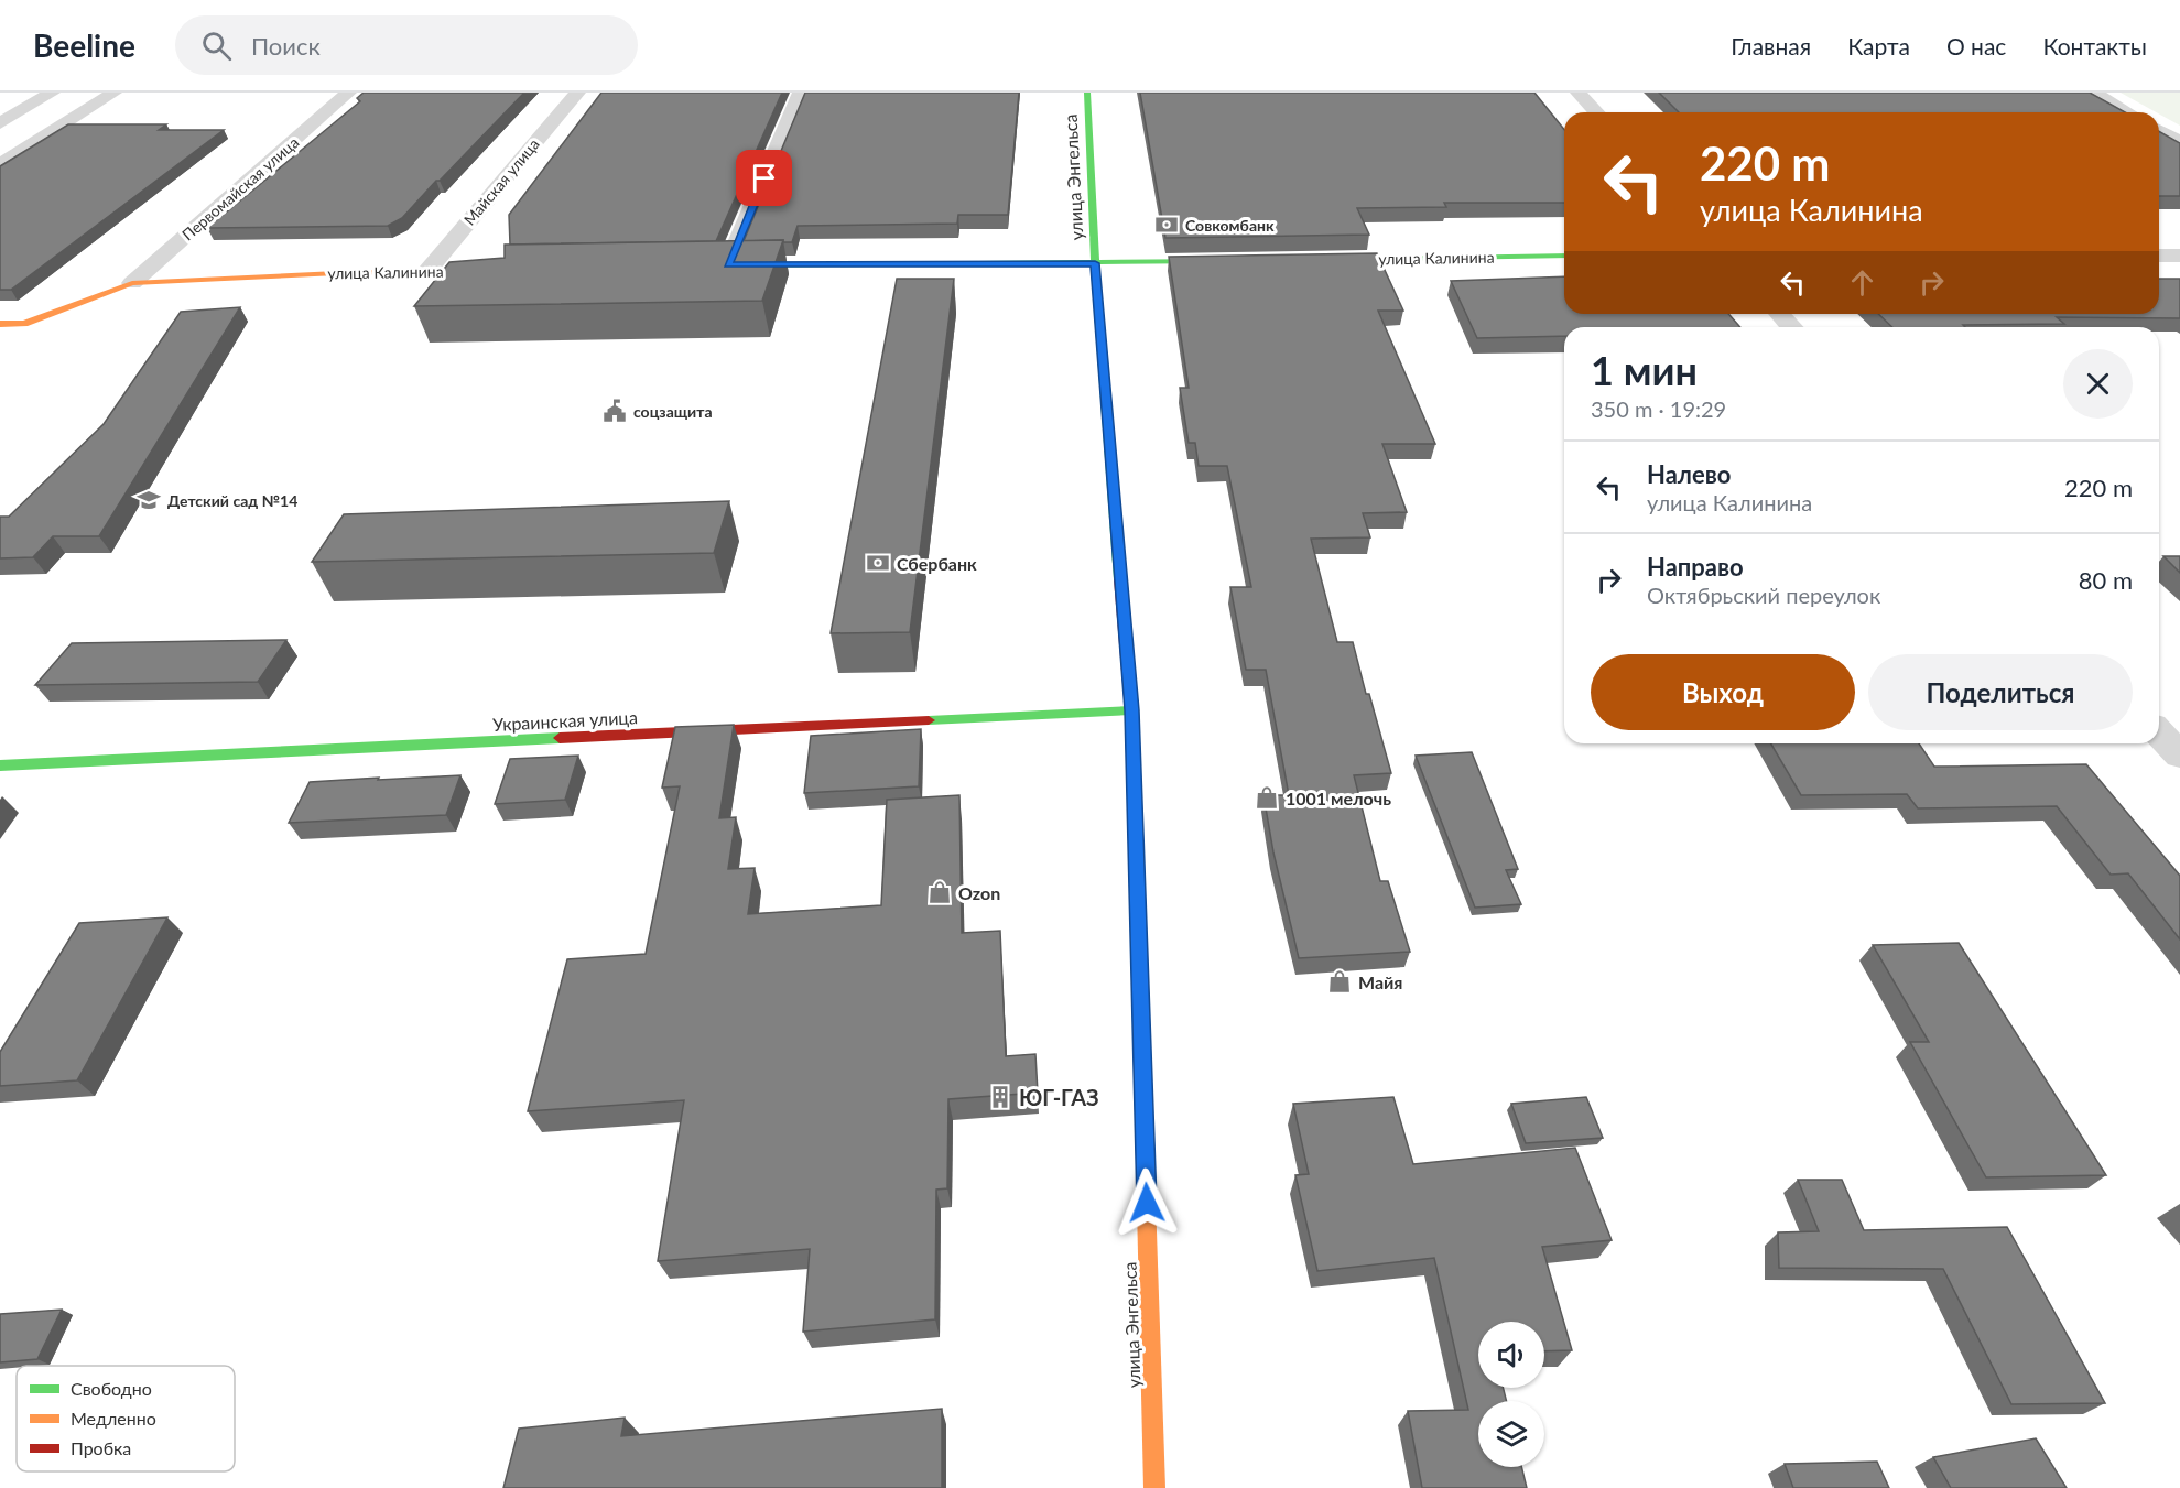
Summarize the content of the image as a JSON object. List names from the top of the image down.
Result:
{
  "streets": {
    "street": [
      "улица Энгельса",
      "Майская улица",
      "Первомайская улица",
      "улица Калинина",
      "Украинская улица"
    ]
  },
  "crossings": [
    ["улица Энгельса", "Украинская улица"],
    ["Майская улица", "улица Калинина"],
    ["Первомайская улица", "улица Калинина"]
  ],
  "places": {
    "bank": ["Совкомбанк", "Сбербанк"],
    "public building": ["соцзащита"],
    "school or university": ["Детский сад №14"],
    "shop": ["1001 мелочь", "Ozon", "Майя"],
    "building": ["ЮГ-ГАЗ"]
  },
  "legend": ["Свободно", "Медленно", "Пробка"],
  "page": {
    "header": "Beeline",
    "search": "Поиск",
    "nav": [
      "Главная",
      "Карта",
      "О нас",
      "Контакты"
    ],
    "turn": ["220 m", "улица Калинина"],
    "heading": ["1 мин", "350 m · 19:29"],
    "list": [
      {
        "name": "Налево",
        "note": "улица Калинина",
        "value": "220 m"
      },
      {
        "name": "Направо",
        "note": "Октябрьский переулок",
        "value": "80 m"
      }
    ],
    "buttons": ["Выход", "Поделиться"]
  }
}
